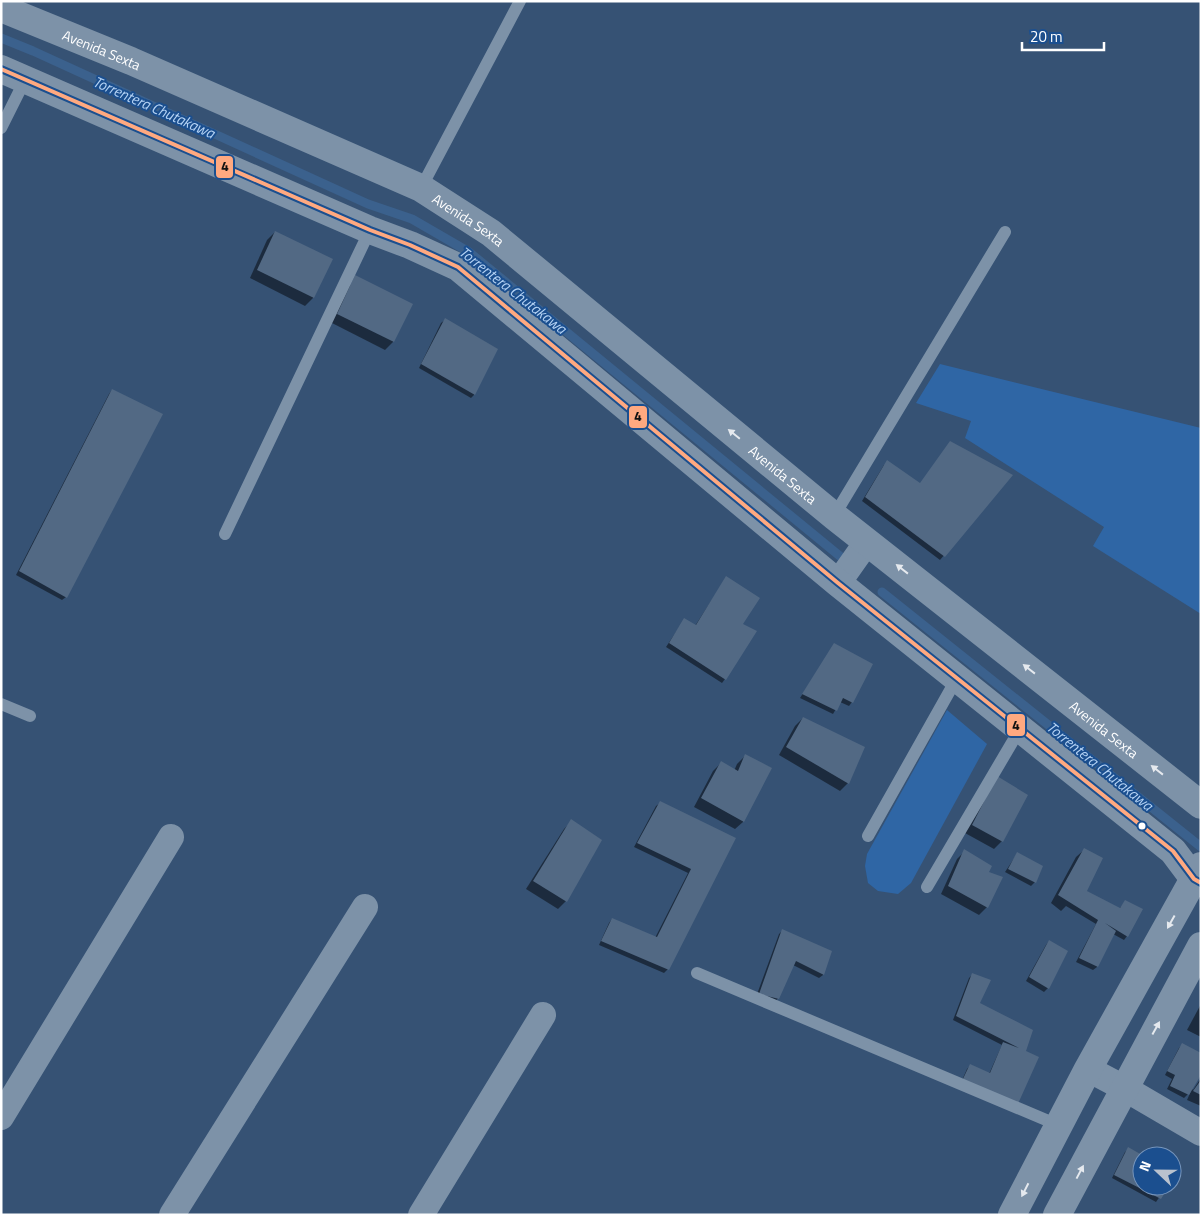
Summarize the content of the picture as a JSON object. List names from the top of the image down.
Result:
{
  "streets": {
    "street": ["Avenida Sexta"]
  },
  "water": ["Torrentera Chutakawa"],
  "lines": ["transit line 4"],
  "scale_bar": "20 m",
  "north": "left"
}
